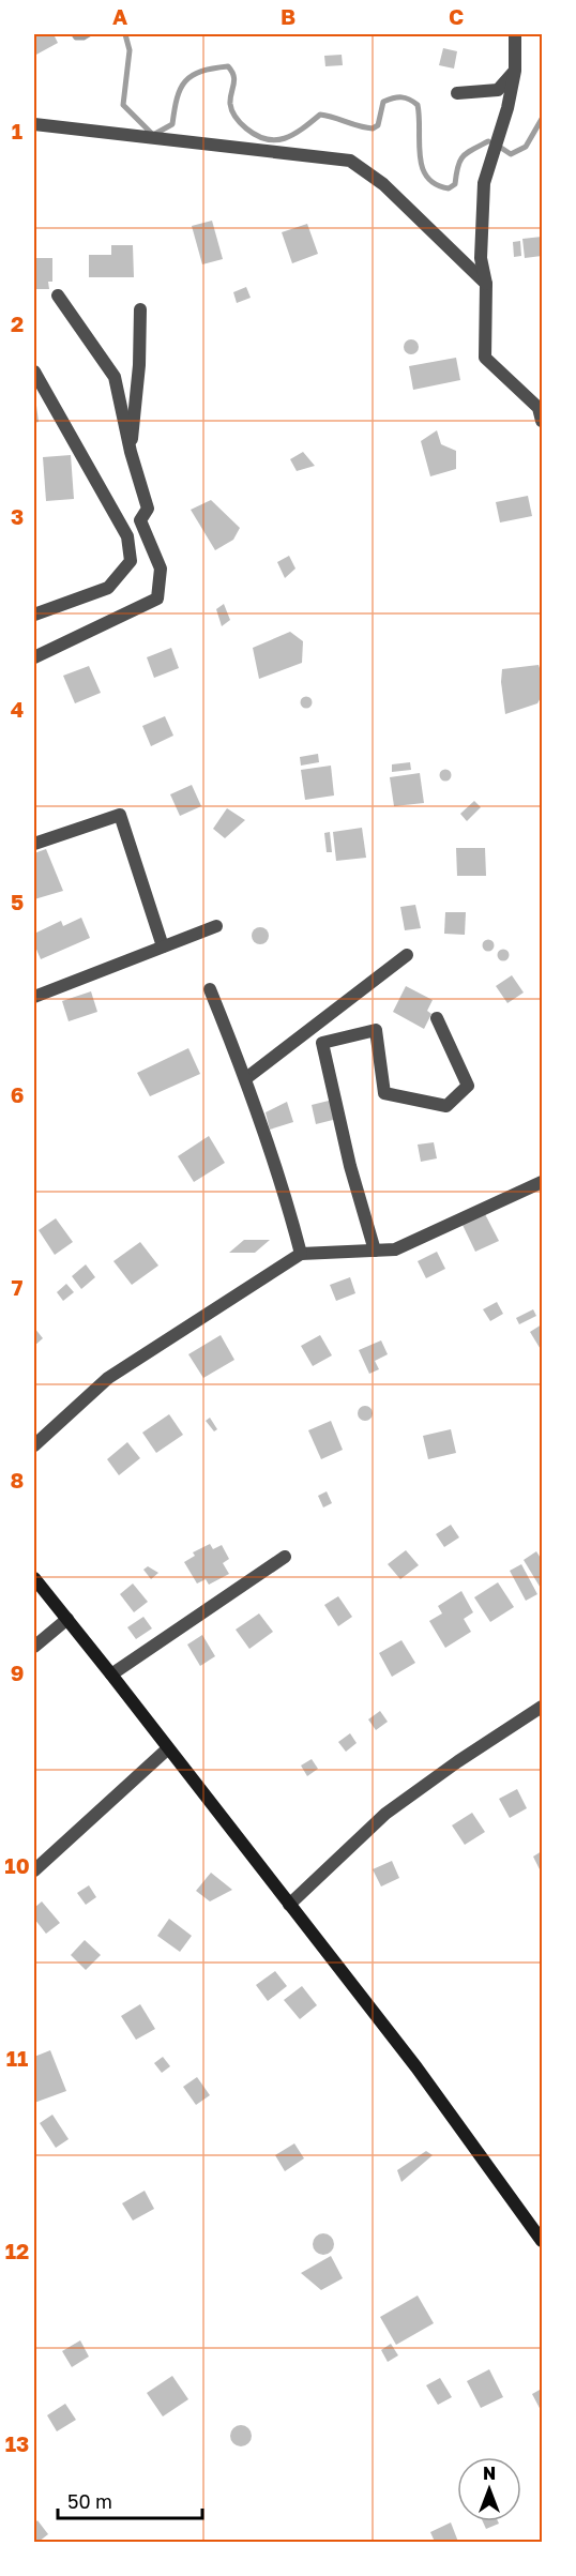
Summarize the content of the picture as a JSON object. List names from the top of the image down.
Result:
{
  "scale_bar": "50 m",
  "north": "top",
  "grid": {
    "columns": ["A", "B", "C"],
    "rows": [
      "1",
      "2",
      "3",
      "4",
      "5",
      "6",
      "7",
      "8",
      "9",
      "10",
      "11",
      "12",
      "13"
    ]
  }
}
